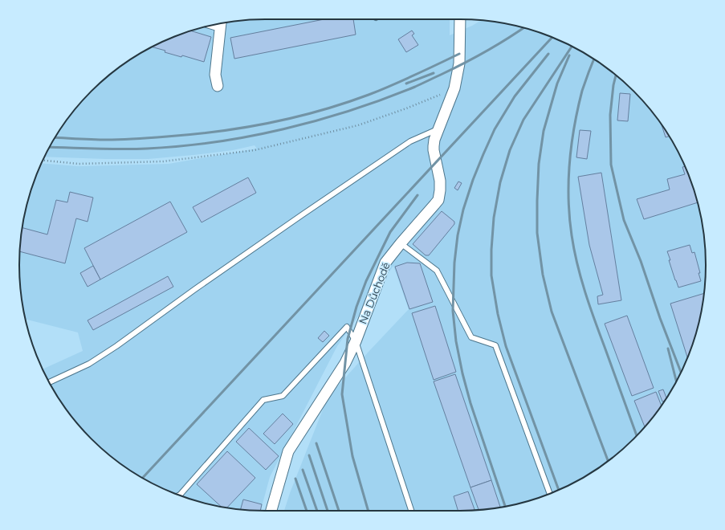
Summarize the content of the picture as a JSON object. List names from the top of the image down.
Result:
{
  "streets": {
    "street": ["Na Důchodě"]
  }
}
